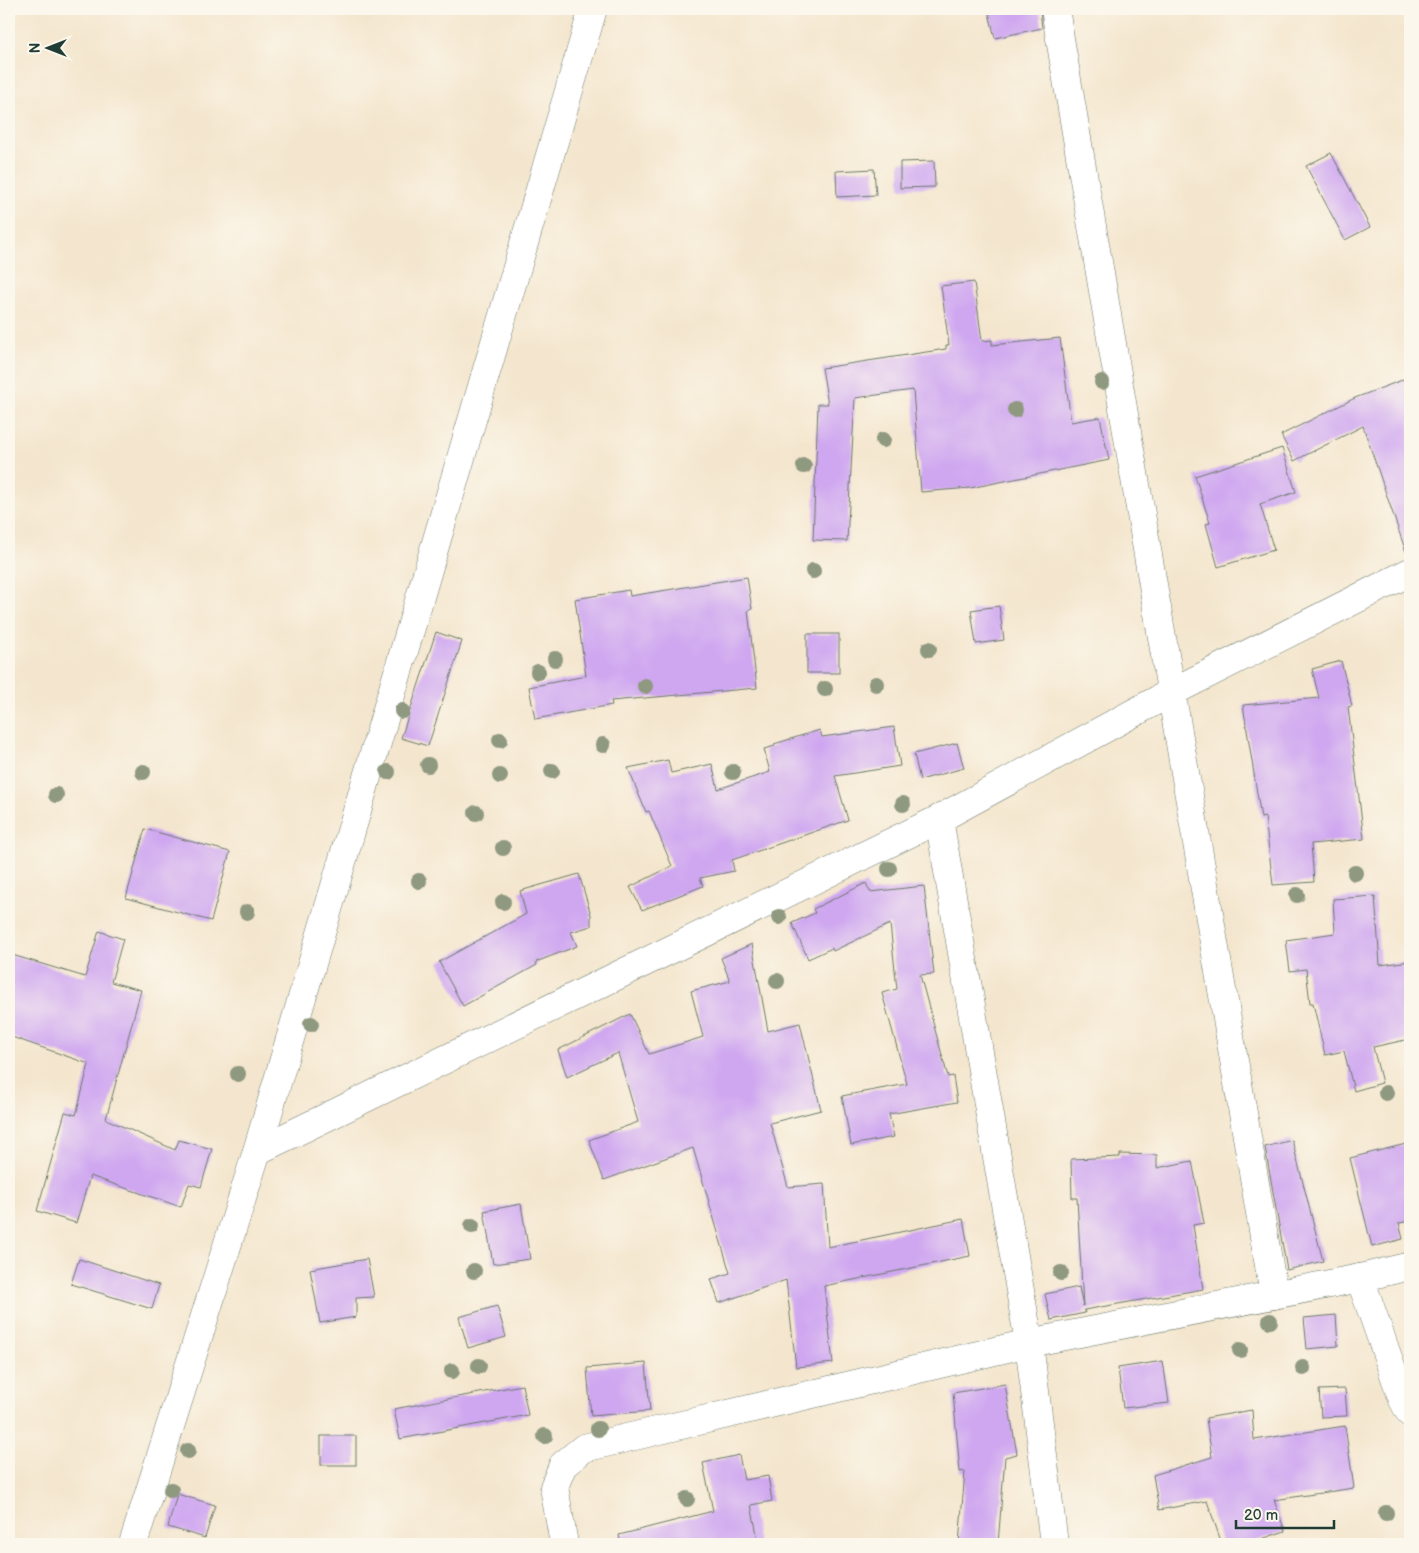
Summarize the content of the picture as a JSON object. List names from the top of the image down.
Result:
{
  "scale_bar": "20 m",
  "north": "left"
}
